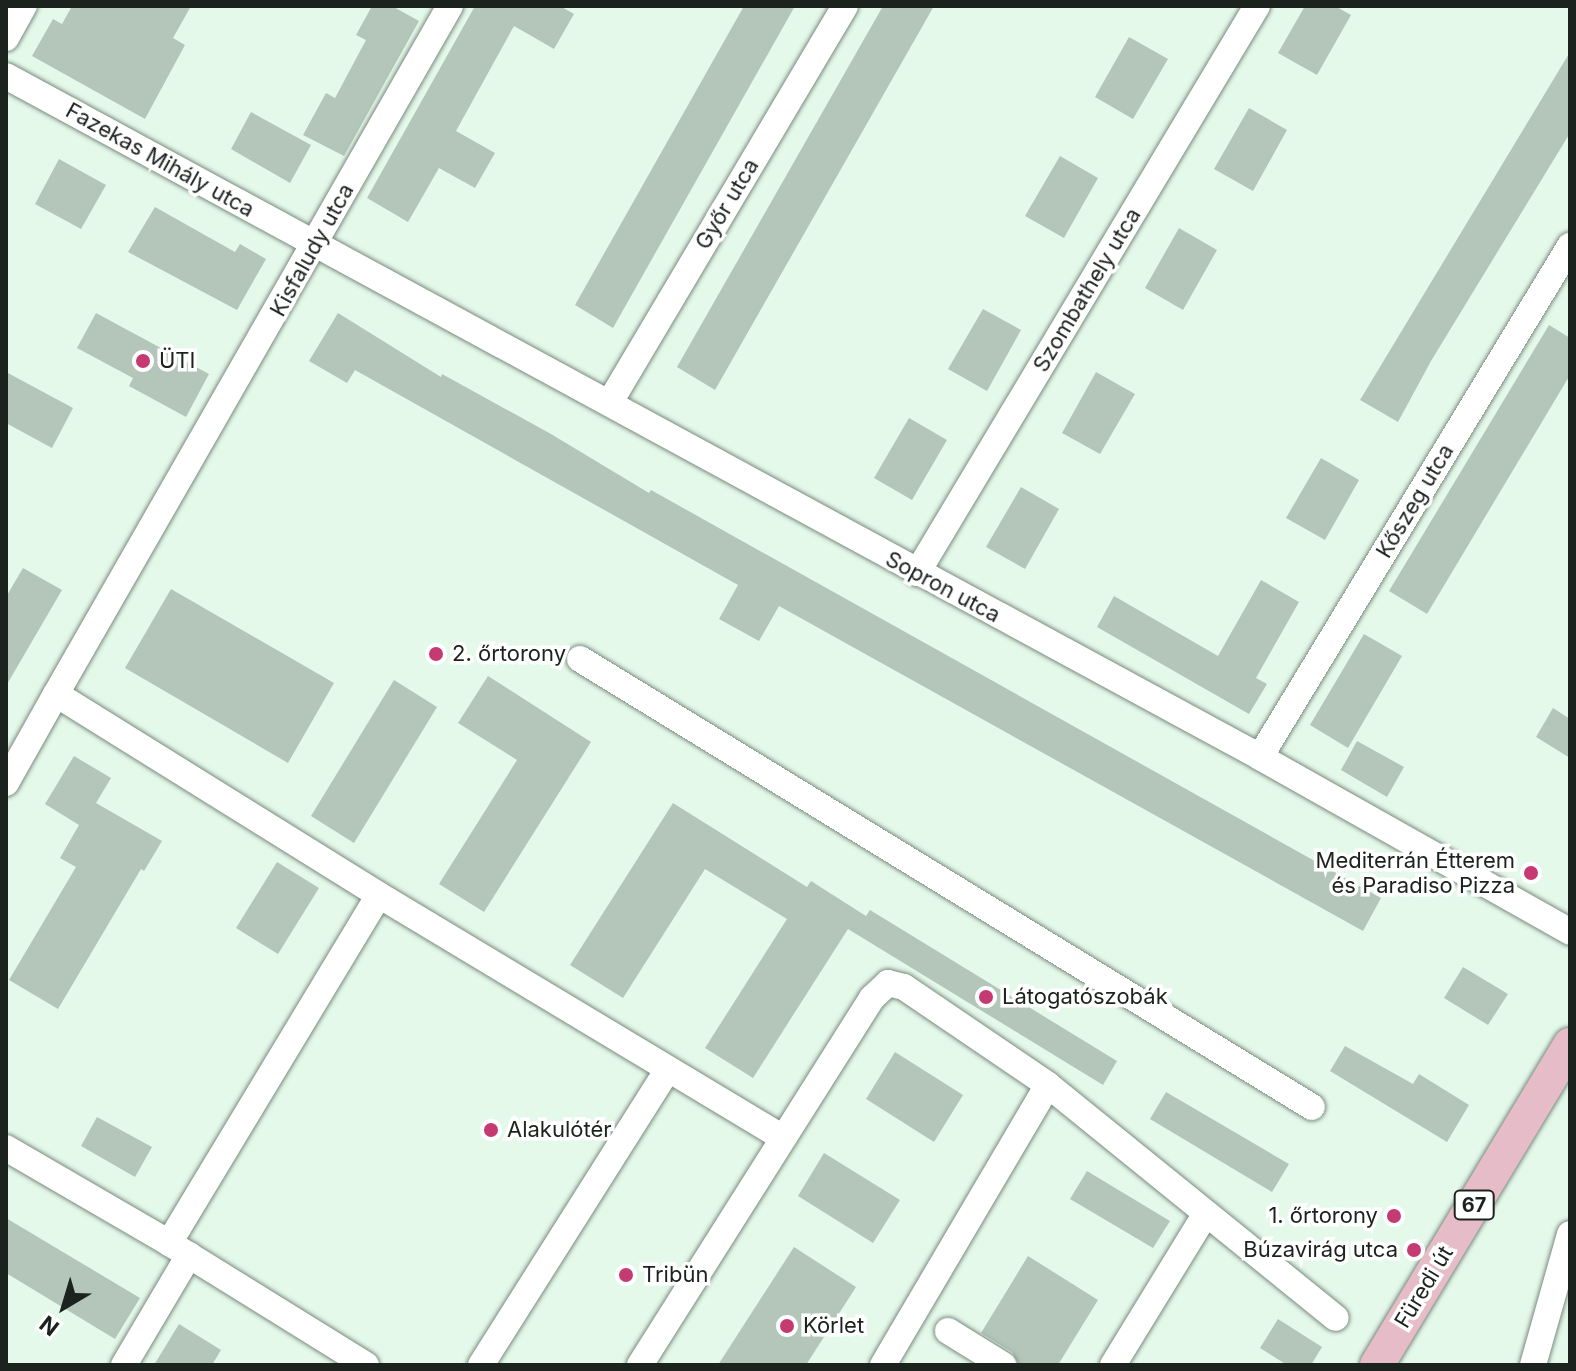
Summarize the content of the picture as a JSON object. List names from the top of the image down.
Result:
{
  "streets": {
    "main road": ["67", "Füredi út"],
    "street": [
      "Fazekas Mihály utca",
      "Győr utca",
      "Kisfaludy utca",
      "Szombathely utca",
      "Kőszeg utca",
      "Sopron utca"
    ]
  },
  "crossings": [
    ["Fazekas Mihály utca", "Kisfaludy utca"],
    ["Fazekas Mihály utca", "Sopron utca"],
    ["Győr utca", "Sopron utca"],
    ["Kisfaludy utca", "Sopron utca"],
    ["Szombathely utca", "Sopron utca"],
    ["Kőszeg utca", "Sopron utca"]
  ],
  "places": [
    "ÜTI",
    "2. őrtorony",
    "Mediterrán Étterem és Paradiso Pizza",
    "Látogatószobák",
    "Alakulótér",
    "1. őrtorony",
    "Búzavirág utca",
    "Tribün",
    "Körlet"
  ],
  "north": "bottom left"
}
